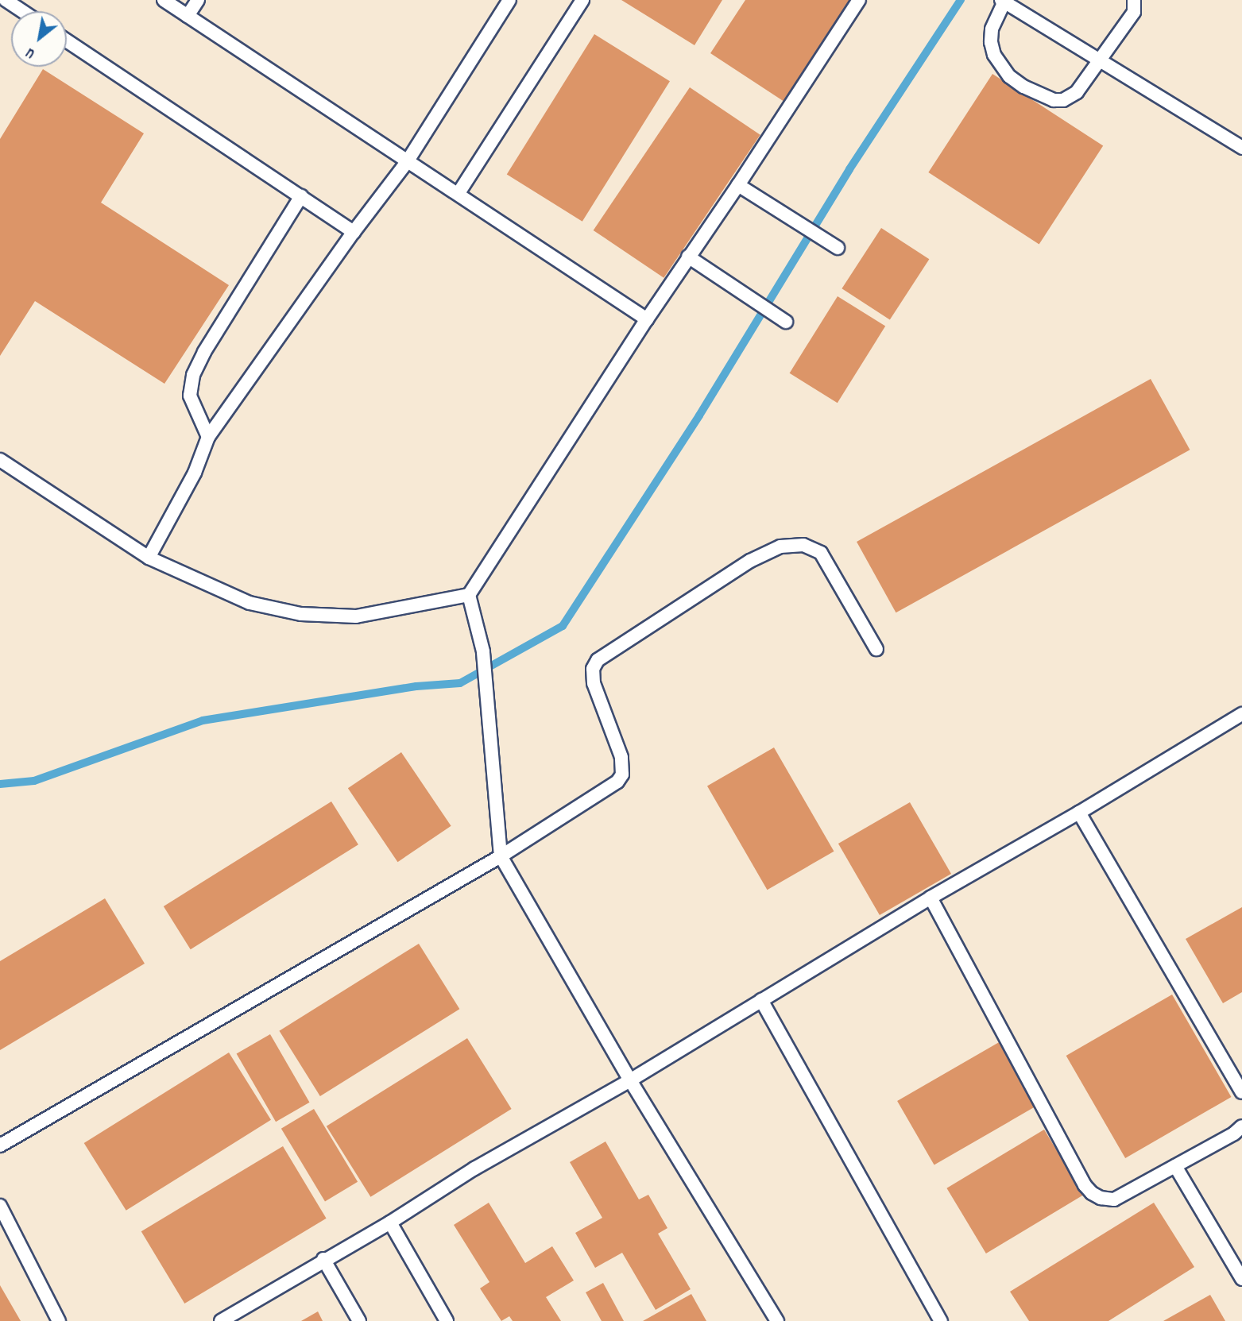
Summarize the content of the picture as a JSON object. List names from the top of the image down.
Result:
{
  "north": "bottom left"
}
